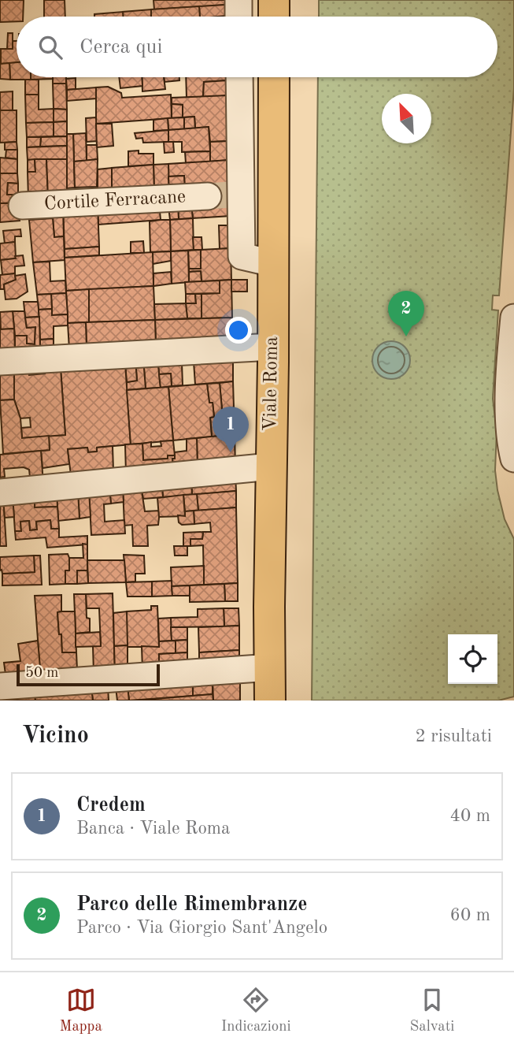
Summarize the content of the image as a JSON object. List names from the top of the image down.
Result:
{
  "streets": {
    "main road": ["Viale Roma"],
    "street": ["Cortile Ferracane"]
  },
  "crossings": [
    ["Cortile Ferracane", "Viale Roma"]
  ],
  "scale_bar": "50 m",
  "north": "top left",
  "page": {
    "search": "Cerca qui",
    "pins": ["2", "1"],
    "scale": "50 m",
    "heading": ["Vicino", "2 risultati"],
    "list": [
      {
        "mark": "1",
        "name": "Credem",
        "note": "Banca · Viale Roma",
        "value": "40 m"
      },
      {
        "mark": "2",
        "name": "Parco delle Rimembranze",
        "note": "Parco · Via Giorgio Sant'Angelo",
        "value": "60 m"
      }
    ],
    "nav": ["Mappa", "Indicazioni", "Salvati"]
  }
}
